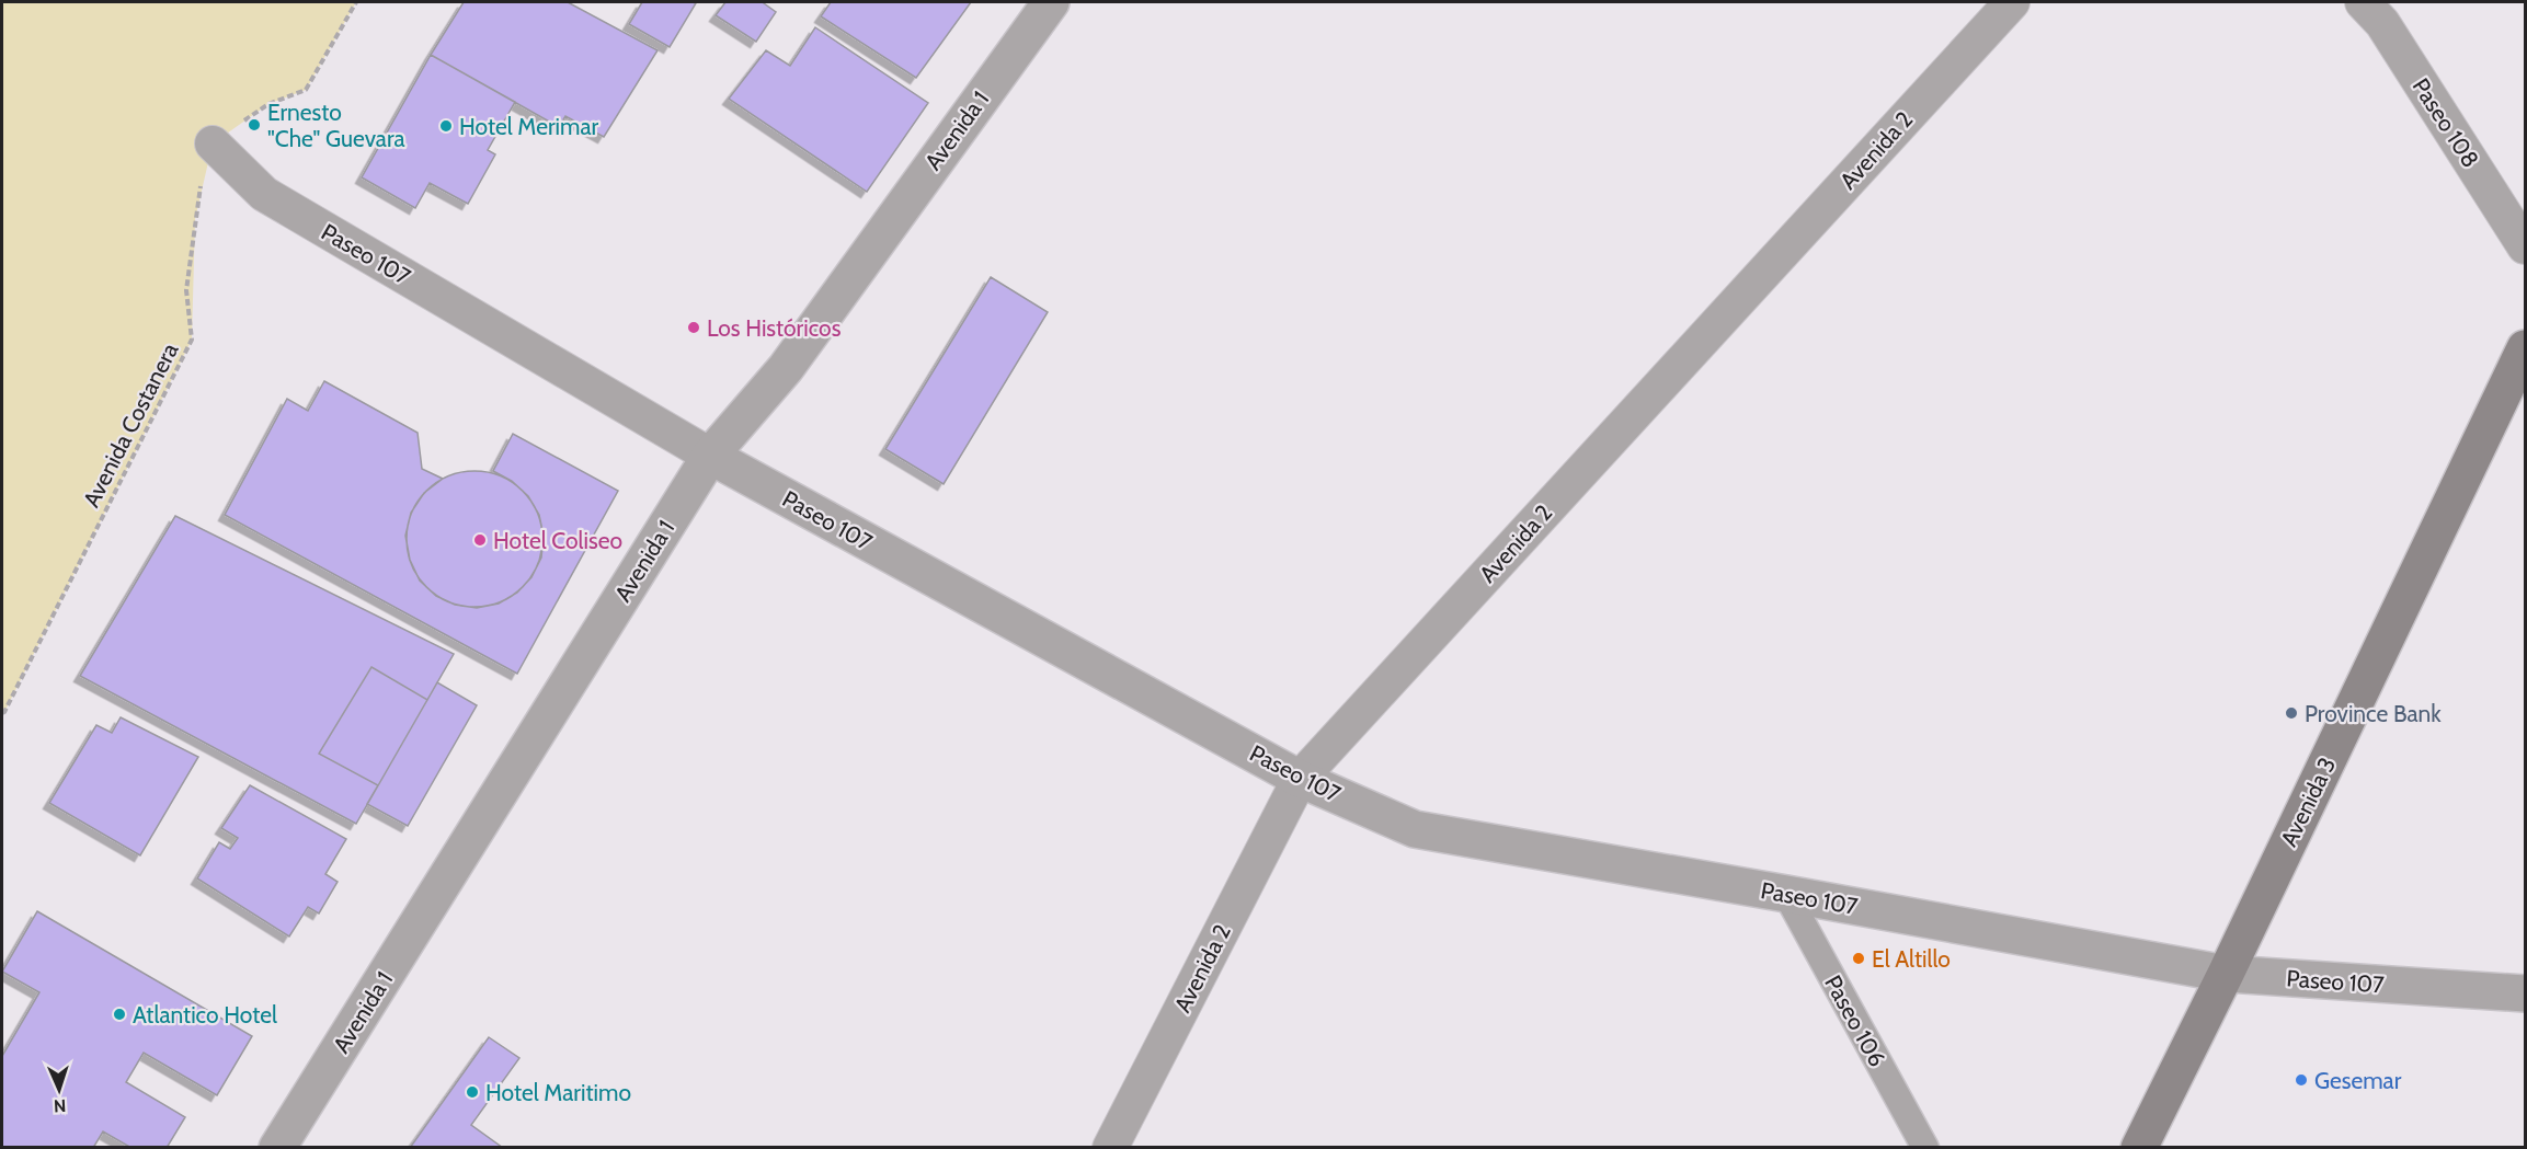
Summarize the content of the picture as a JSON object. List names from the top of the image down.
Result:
{
  "streets": {
    "main road": ["Avenida 3"],
    "street": [
      "Paseo 108",
      "Avenida 1",
      "Avenida 2",
      "Paseo 107",
      "Paseo 106"
    ],
    "path": ["Avenida Costanera"]
  },
  "crossings": [
    ["Avenida 1", "Paseo 107"],
    ["Avenida 2", "Paseo 107"],
    ["Paseo 107", "Avenida Costanera"],
    ["Paseo 107", "Avenida 3"],
    ["Paseo 107", "Paseo 106"]
  ],
  "places": [
    "Ernesto \"Che\" Guevara",
    "Hotel Merimar",
    "Los Históricos",
    "Hotel Coliseo",
    "Province Bank",
    "El Altillo",
    "Atlantico Hotel",
    "Gesemar",
    "Hotel Maritimo"
  ],
  "north": "bottom"
}
